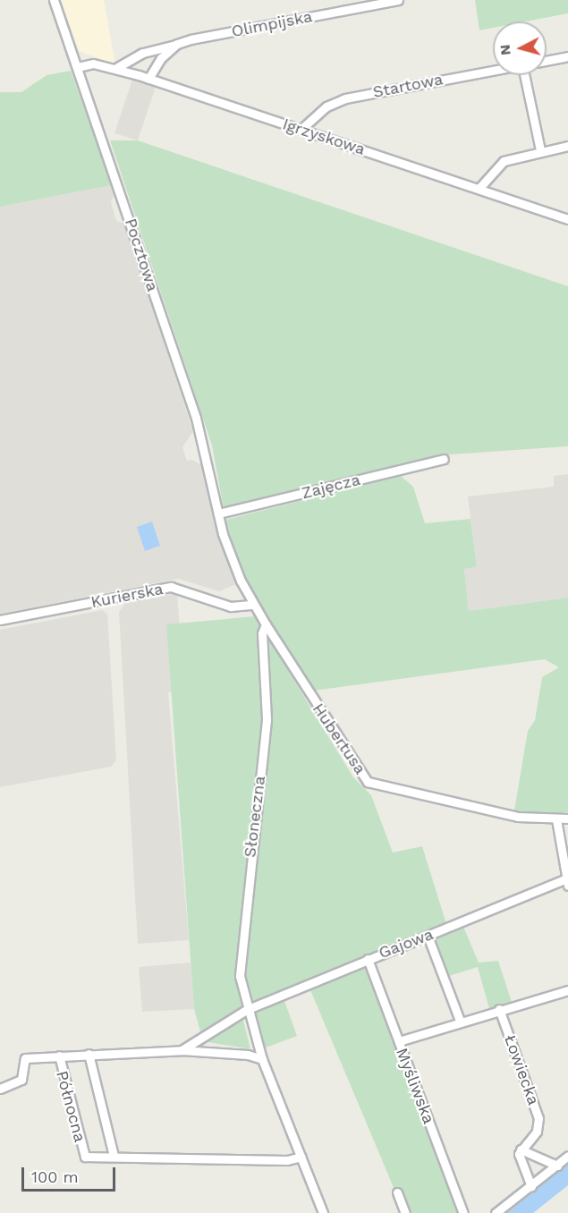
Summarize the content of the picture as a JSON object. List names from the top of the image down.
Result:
{
  "streets": {
    "street": [
      "Olimpijska",
      "Startowa",
      "Igrzyskowa",
      "Pocztowa",
      "Zajęcza",
      "Kurierska",
      "Hubertusa",
      "Słoneczna",
      "Gajowa",
      "Łowiecka",
      "Myśliwska",
      "Północna"
    ]
  },
  "crossings": [
    ["Olimpijska", "Igrzyskowa"],
    ["Startowa", "Igrzyskowa"],
    ["Igrzyskowa", "Pocztowa"],
    ["Pocztowa", "Zajęcza"],
    ["Pocztowa", "Hubertusa"],
    ["Zajęcza", "Hubertusa"],
    ["Kurierska", "Hubertusa"],
    ["Hubertusa", "Słoneczna"],
    ["Słoneczna", "Gajowa"],
    ["Gajowa", "Myśliwska"]
  ],
  "scale_bar": "100 m",
  "north": "left"
}
